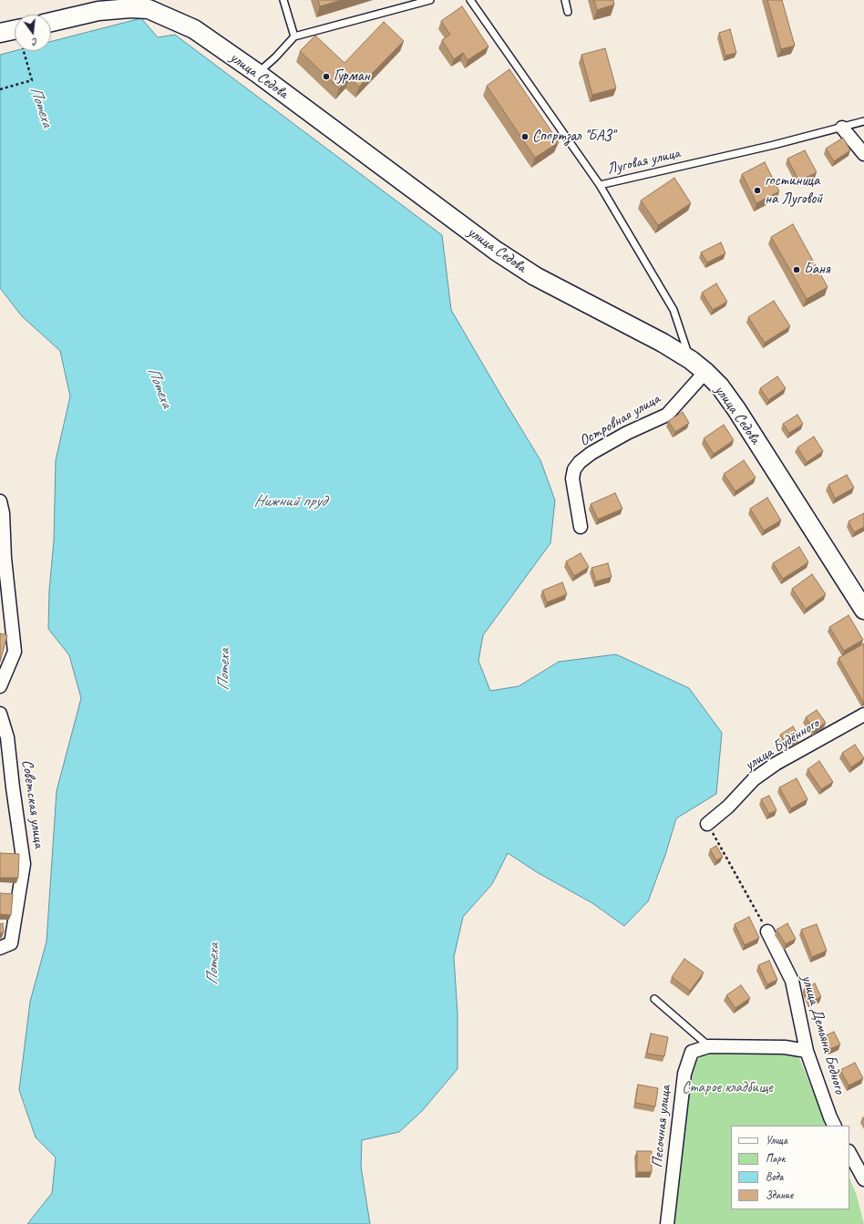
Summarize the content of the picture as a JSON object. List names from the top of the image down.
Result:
{
  "streets": {
    "main road": ["улица Седова"],
    "street": [
      "Островная улица",
      "улица Будённого",
      "Советская улица",
      "улица Демьяна Бедного",
      "Песочная улица"
    ],
    "lane": ["Луговая улица"]
  },
  "crossings": [
    ["улица Седова", "Луговая улица"],
    ["улица Седова", "Островная улица"],
    ["улица Демьяна Бедного", "Песочная улица"]
  ],
  "water": ["Потеха", "Нижний пруд"],
  "parks": ["Старое кладбище"],
  "places": [
    "Гурман",
    "Спортзал \"БАЗ\"",
    "гостиница на Луговой",
    "Баня"
  ],
  "legend": [
    "Улица",
    "Парк",
    "Вода",
    "Здание"
  ],
  "north": "bottom"
}
